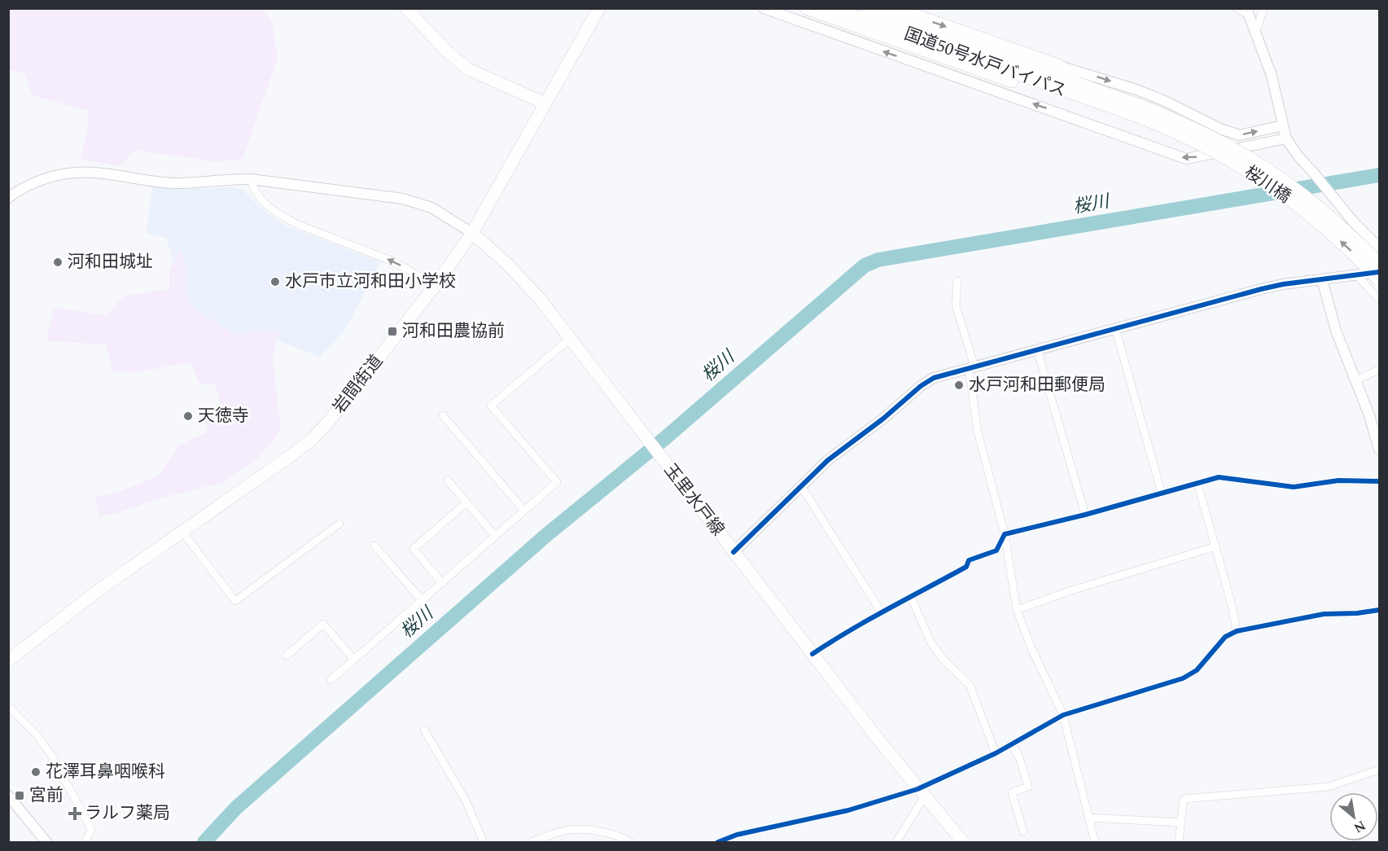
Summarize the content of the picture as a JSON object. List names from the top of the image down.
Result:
{
  "streets": {
    "main road": [
      "国道50号水戸バイパス",
      "桜川橋",
      "岩間街道",
      "玉里水戸線"
    ]
  },
  "crossings": [
    ["国道50号水戸バイパス", "桜川橋"],
    ["岩間街道", "玉里水戸線"]
  ],
  "water": ["桜川"],
  "places": {
    "other": [
      "河和田城址",
      "水戸市立河和田小学校",
      "水戸河和田郵便局",
      "天徳寺",
      "花澤耳鼻咽喉科"
    ],
    "transit": ["河和田農協前", "宮前"],
    "health": ["ラルフ薬局"]
  },
  "north": "bottom right"
}
